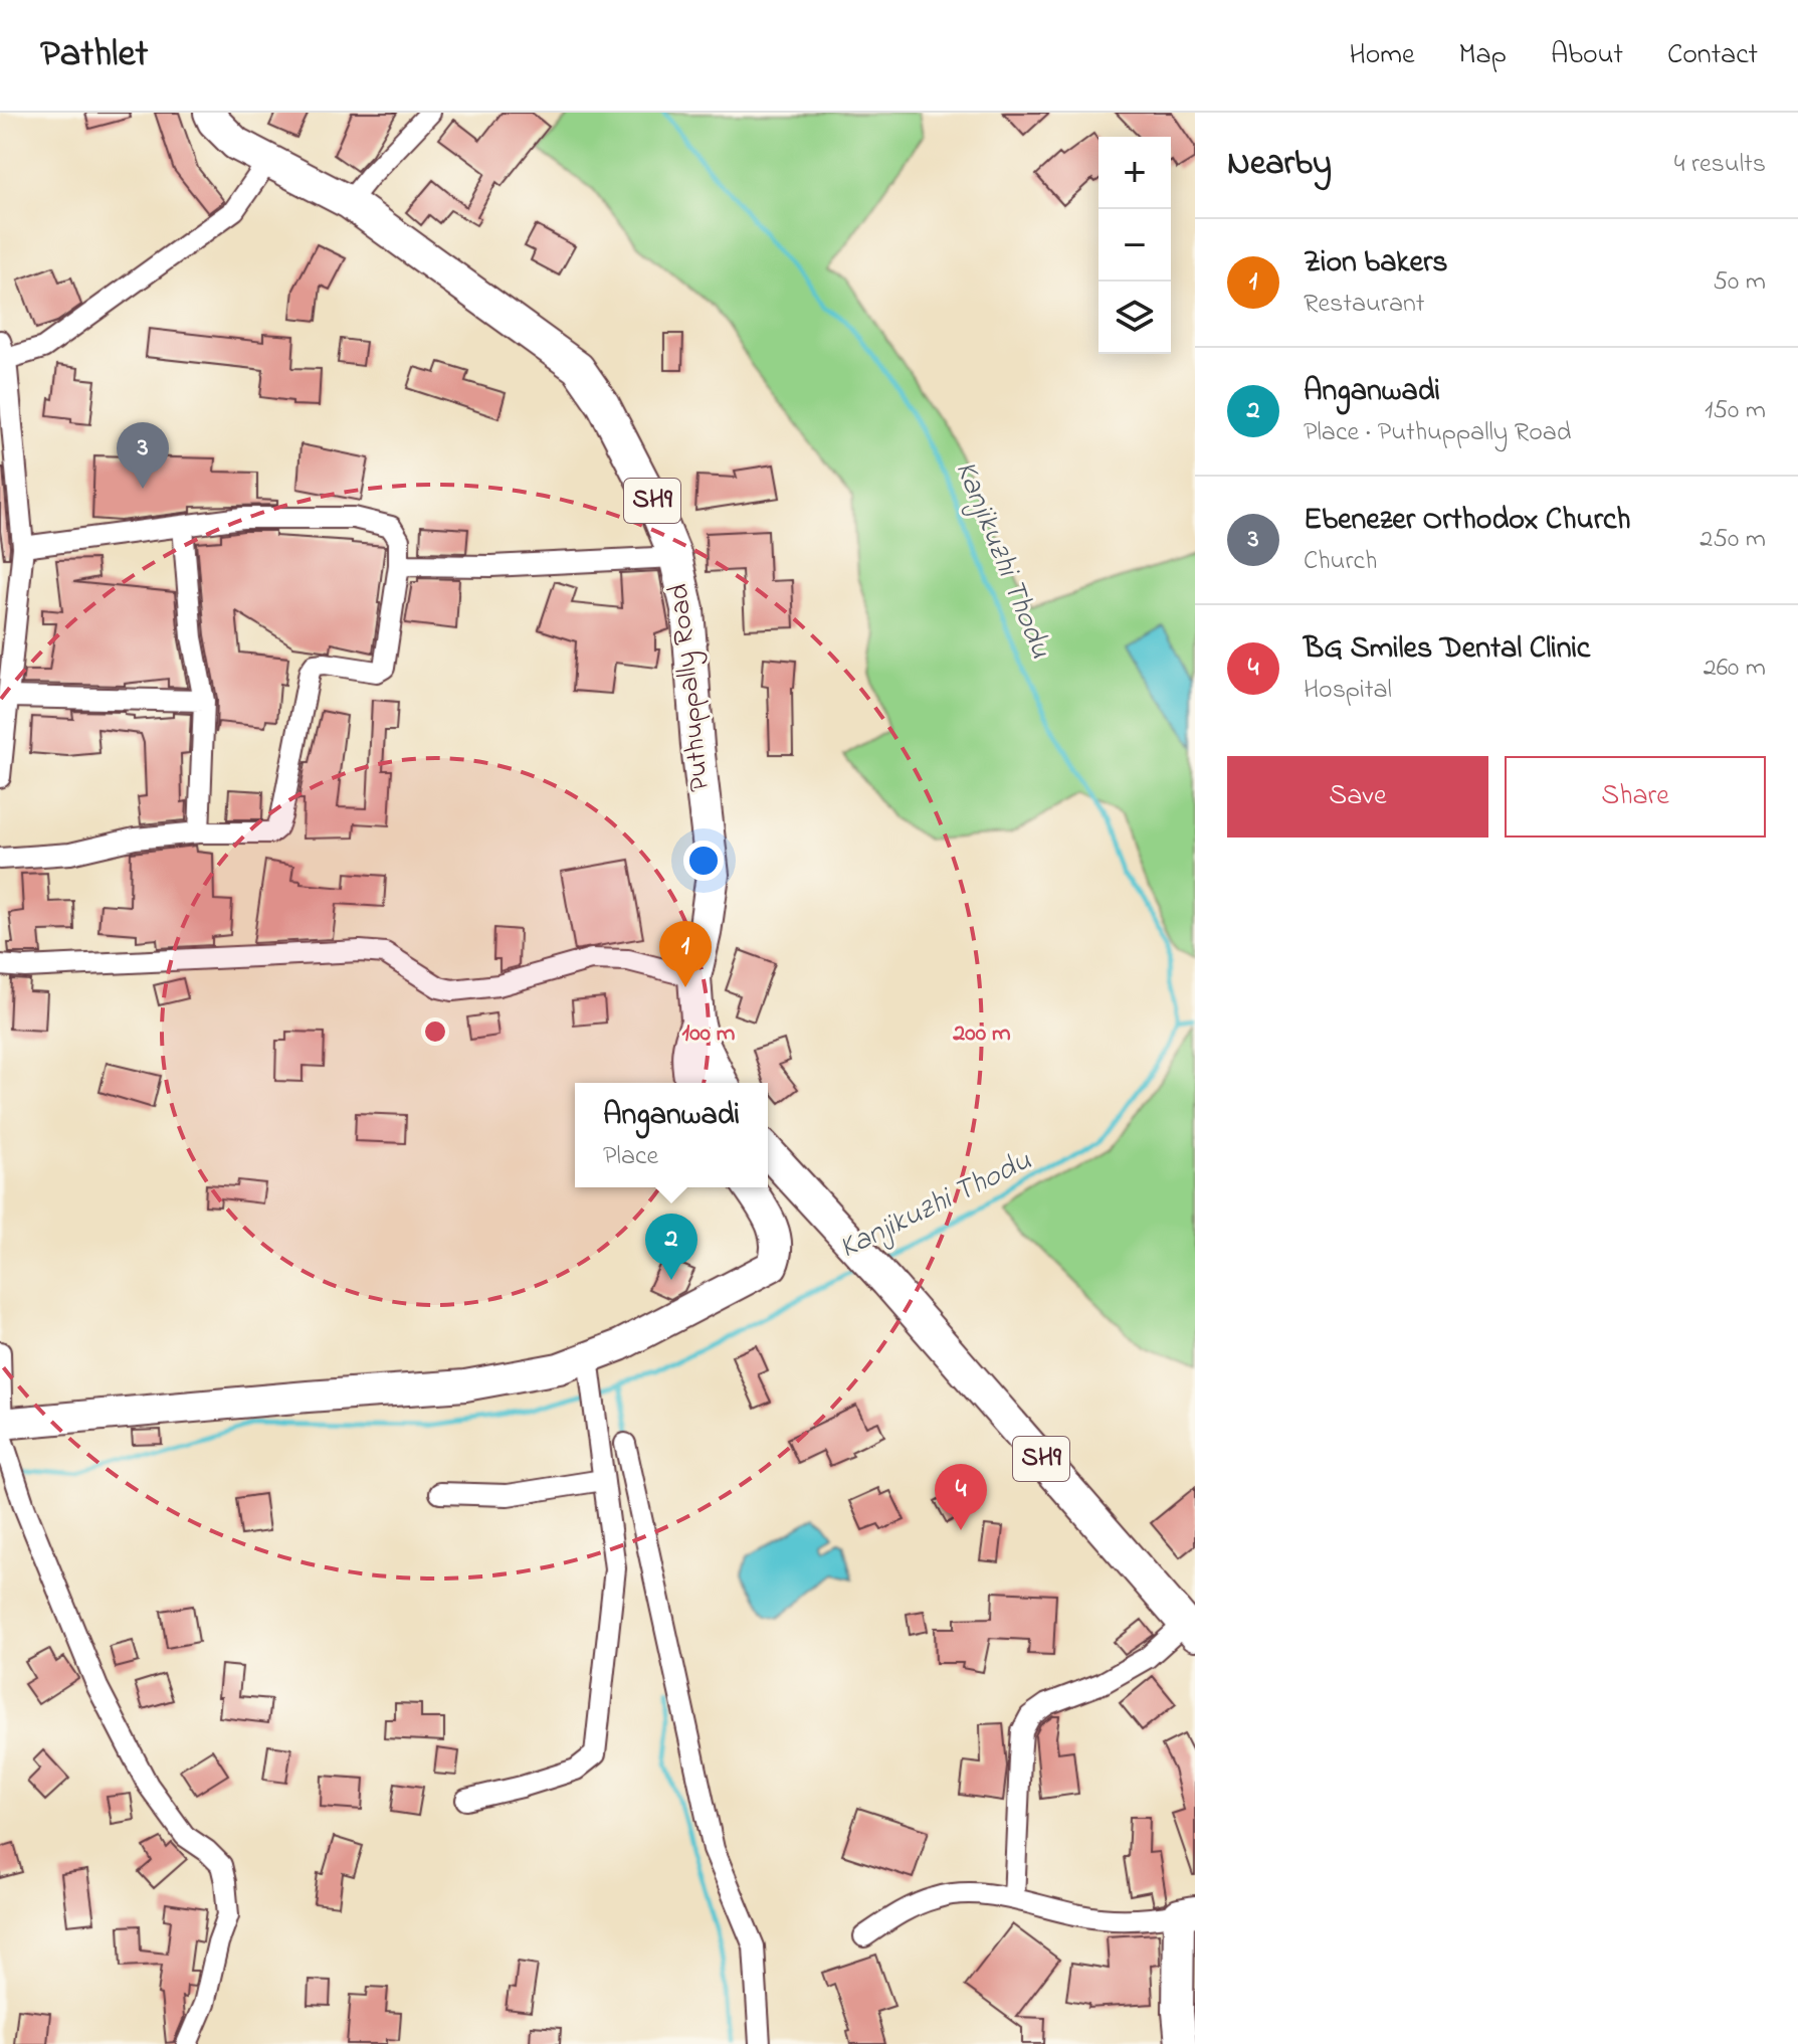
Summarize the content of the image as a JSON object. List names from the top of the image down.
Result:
{
  "streets": {
    "main road": ["SH9", "Puthuppally Road"]
  },
  "water": ["Kanjikuzhi Thodu"],
  "page": {
    "header": "Pathlet",
    "nav": [
      "Home",
      "Map",
      "About",
      "Contact"
    ],
    "heading": ["Nearby", "4 results"],
    "map_buttons": ["+", "−"],
    "list": [
      {
        "mark": "1",
        "name": "Zion bakers",
        "note": "Restaurant",
        "value": "50 m"
      },
      {
        "mark": "2",
        "name": "Anganwadi",
        "note": "Place · Puthuppally Road",
        "value": "150 m"
      },
      {
        "mark": "3",
        "name": "Ebenezer Orthodox Church",
        "note": "Church",
        "value": "250 m"
      },
      {
        "mark": "4",
        "name": "BG Smiles Dental Clinic",
        "note": "Hospital",
        "value": "260 m"
      }
    ],
    "pins": [
      "3",
      "1",
      "2",
      "4"
    ],
    "buttons": ["Save", "Share"],
    "popup": ["Anganwadi", "Place"]
  },
  "rings": ["100 m", "200 m"]
}
